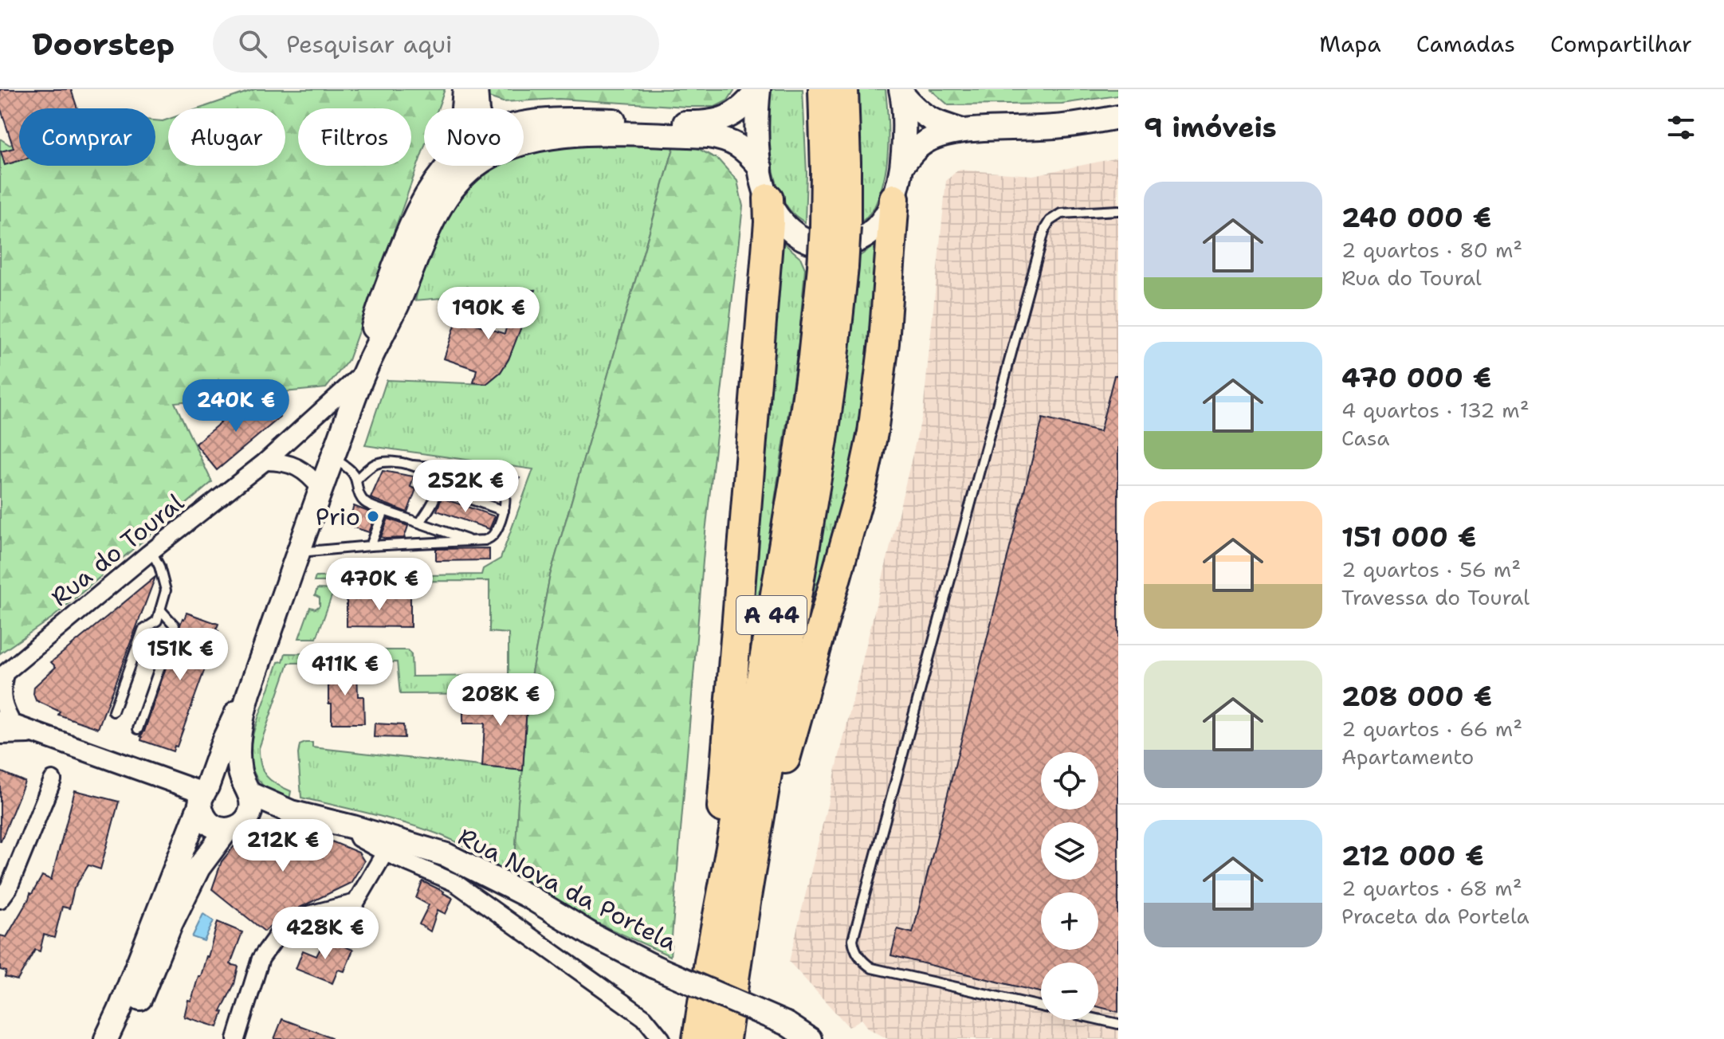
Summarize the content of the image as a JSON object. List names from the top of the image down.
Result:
{
  "streets": {
    "highway": ["A 44"],
    "main road": ["Rua Nova da Portela"],
    "street": ["Rua do Toural"]
  },
  "places": ["Prio"],
  "page": {
    "header": "Doorstep",
    "search": "Pesquisar aqui",
    "nav": ["Mapa", "Camadas", "Compartilhar"],
    "heading": "9 imóveis",
    "chip": [
      "Comprar",
      "Alugar",
      "Filtros",
      "Novo"
    ],
    "list": [
      {
        "name": "240 000 €",
        "note": "2 quartos · 80 m² · Rua do Toural"
      },
      {
        "name": "470 000 €",
        "note": "4 quartos · 132 m² · Casa"
      },
      {
        "name": "151 000 €",
        "note": "2 quartos · 56 m² · Travessa do Toural"
      },
      {
        "name": "208 000 €",
        "note": "2 quartos · 66 m² · Apartamento"
      },
      {
        "name": "212 000 €",
        "note": "2 quartos · 68 m² · Praceta da Portela"
      }
    ],
    "price": [
      "190K €",
      "240K €",
      "252K €",
      "470K €",
      "151K €",
      "411K €",
      "208K €",
      "212K €",
      "428K €"
    ],
    "map_buttons": ["+", "−"]
  }
}
